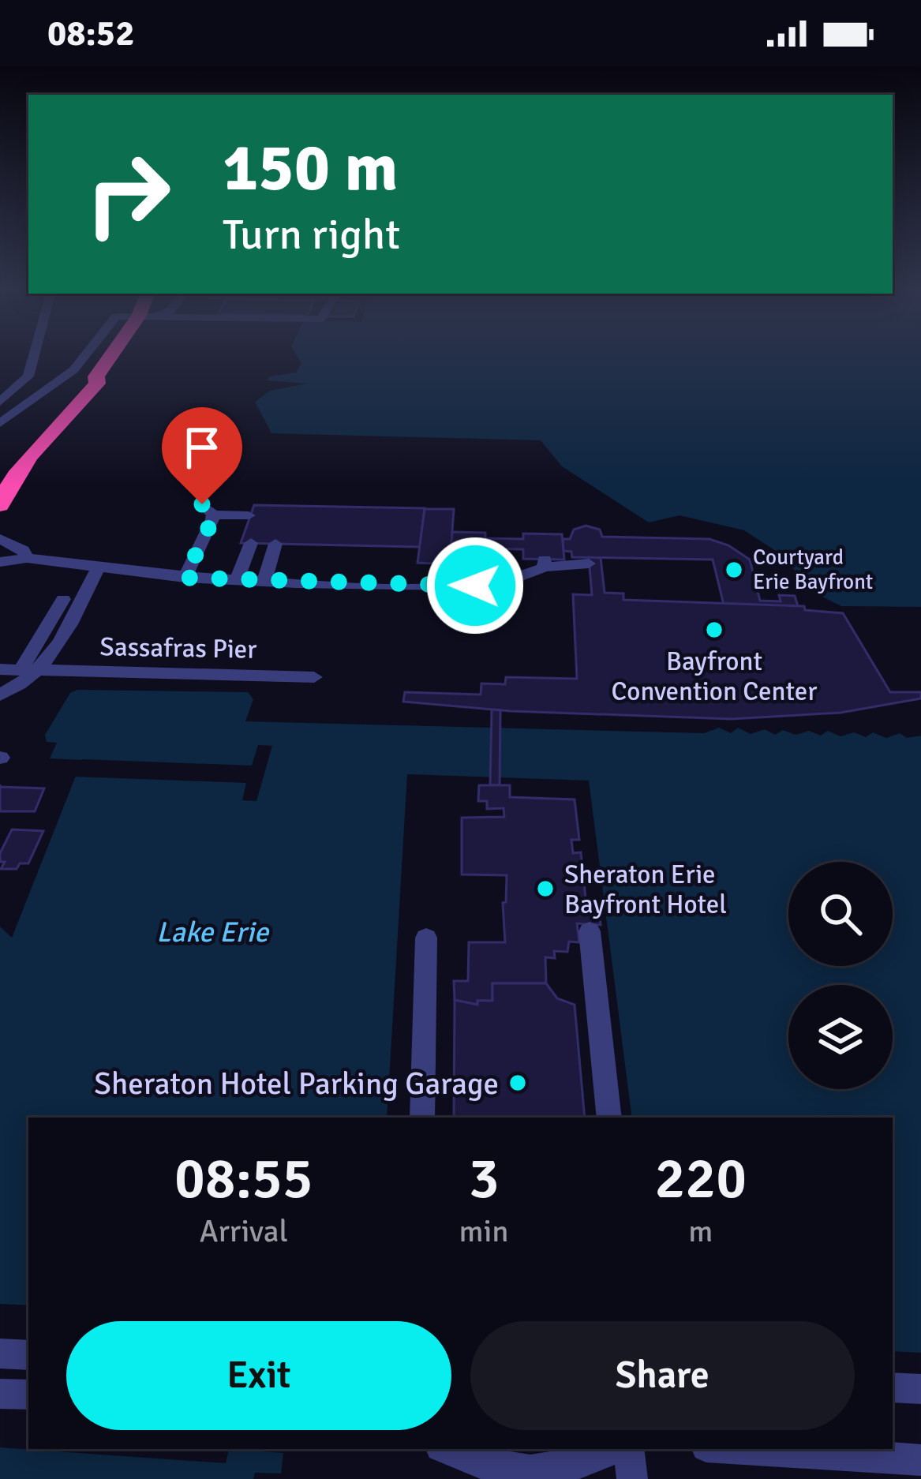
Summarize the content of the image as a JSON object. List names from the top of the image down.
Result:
{
  "streets": {
    "street": ["Sassafras Pier"]
  },
  "water": ["Lake Erie"],
  "places": [
    "Courtyard Erie Bayfront",
    "Bayfront Convention Center",
    "Sheraton Erie Bayfront Hotel",
    "Sheraton Hotel Parking Garage"
  ],
  "page": {
    "status": "08:52",
    "turn": ["150 m", "Turn right"],
    "eta": [
      "08:55",
      "Arrival",
      "3",
      "min",
      "220",
      "m"
    ],
    "buttons": ["Exit", "Share"]
  }
}
